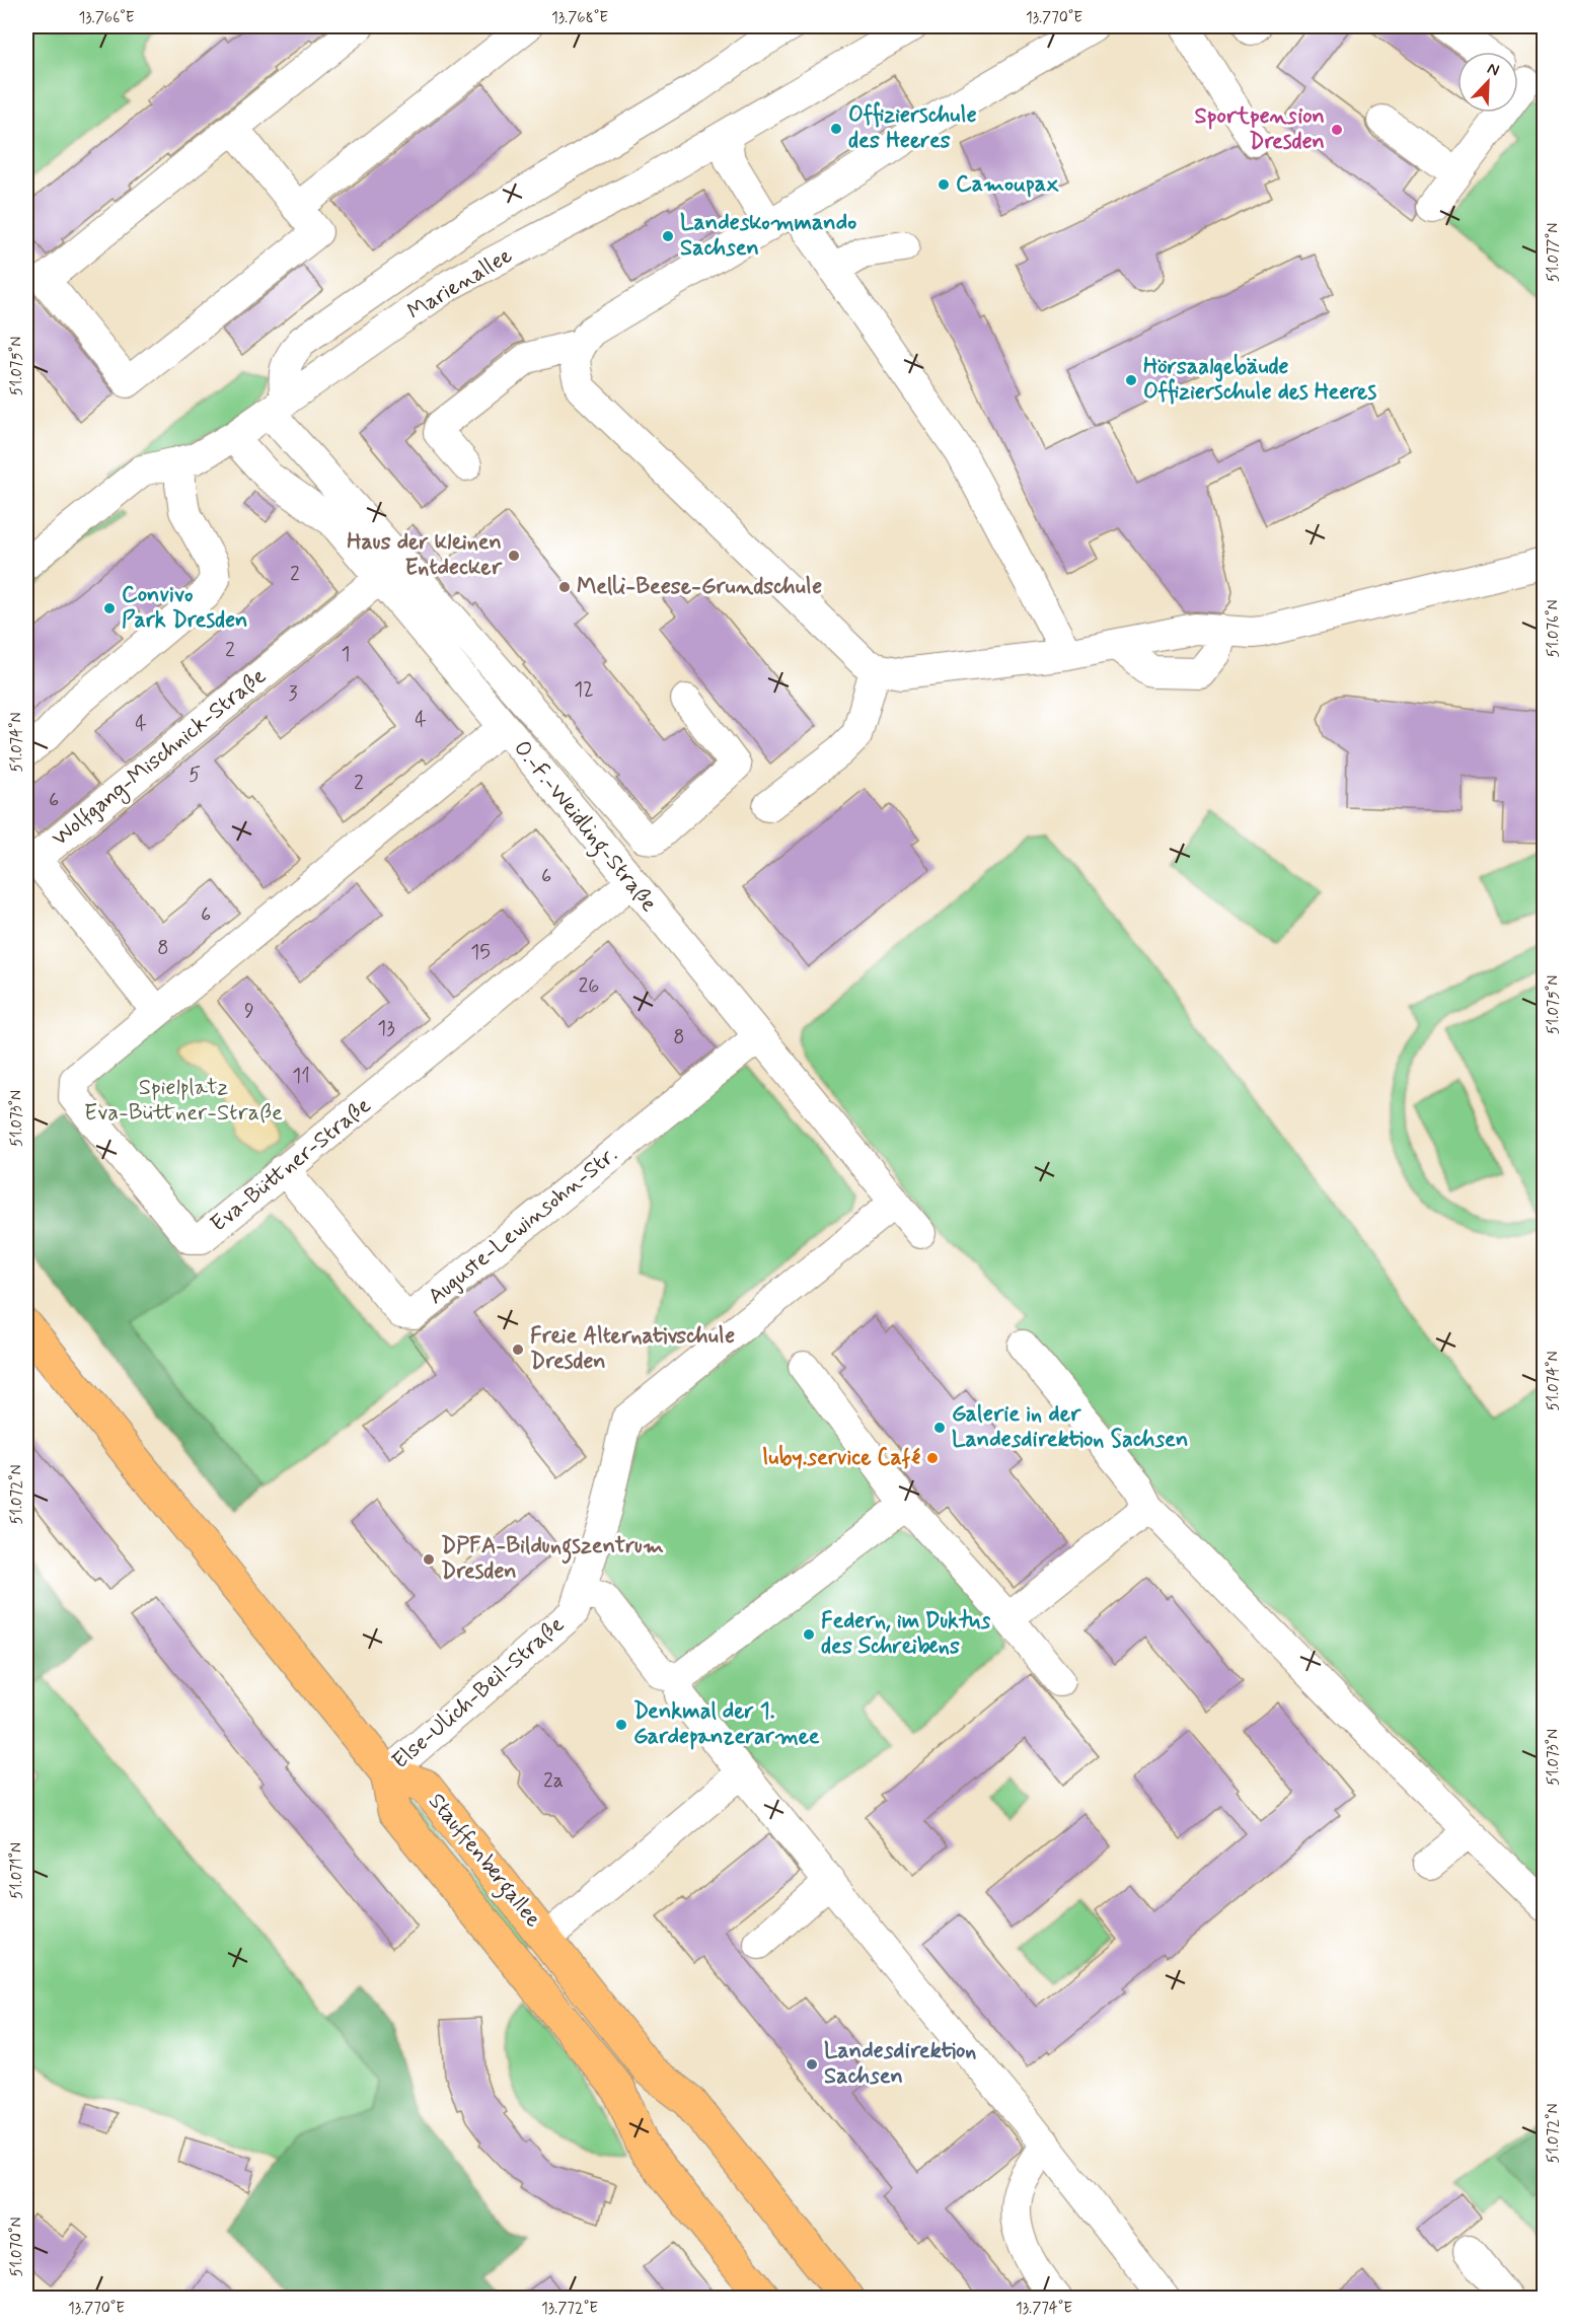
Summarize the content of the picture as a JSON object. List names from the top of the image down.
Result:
{
  "streets": {
    "main road": ["Stauffenbergallee"],
    "street": [
      "Marienallee",
      "Wolfgang-Mischnick-Straße",
      "O.-F.-Weidling-Straße",
      "Eva-Büttner-Straße",
      "Auguste-Lewinsohn-Str.",
      "Else-Ulich-Beil-Straße"
    ]
  },
  "crossings": [
    ["Marienallee", "O.-F.-Weidling-Straße"],
    ["Wolfgang-Mischnick-Straße", "O.-F.-Weidling-Straße"],
    ["Wolfgang-Mischnick-Straße", "Eva-Büttner-Straße"],
    ["O.-F.-Weidling-Straße", "Eva-Büttner-Straße"],
    ["O.-F.-Weidling-Straße", "Auguste-Lewinsohn-Str."],
    ["O.-F.-Weidling-Straße", "Else-Ulich-Beil-Straße"],
    ["Eva-Büttner-Straße", "Auguste-Lewinsohn-Str."],
    ["Else-Ulich-Beil-Straße", "Stauffenbergallee"]
  ],
  "parks": ["Spielplatz Eva-Büttner-Straße"],
  "places": [
    "Offizierschule des Heeres",
    "Sportpension Dresden",
    "Camoupax",
    "Landeskommando Sachsen",
    "Hörsaalgebäude Offizierschule des Heeres",
    "Haus der kleinen Entdecker",
    "Melli-Beese-Grundschule",
    "Convivo Park Dresden",
    "Freie Alternativschule Dresden",
    "Galerie in der Landesdirektion Sachsen",
    "luby.service Café",
    "DPFA-Bildungszentrum Dresden",
    "Federn, im Duktus des Schreibens",
    "Denkmal der 1. Gardepanzerarmee",
    "Landesdirektion Sachsen"
  ],
  "house_numbers": [
    "2",
    "2",
    "1",
    "12",
    "3",
    "4",
    "4",
    "5",
    "2",
    "6",
    "6",
    "6",
    "8",
    "15",
    "26",
    "9",
    "13",
    "8",
    "11",
    "2a"
  ],
  "north": "top right",
  "coordinates": [
    "13.766°E",
    "13.768°E",
    "13.770°E",
    "51.077°N",
    "51.075°N",
    "51.076°N",
    "51.074°N",
    "51.073°N",
    "51.072°N",
    "51.071°N",
    "51.070°N",
    "13.772°E",
    "13.774°E"
  ]
}
